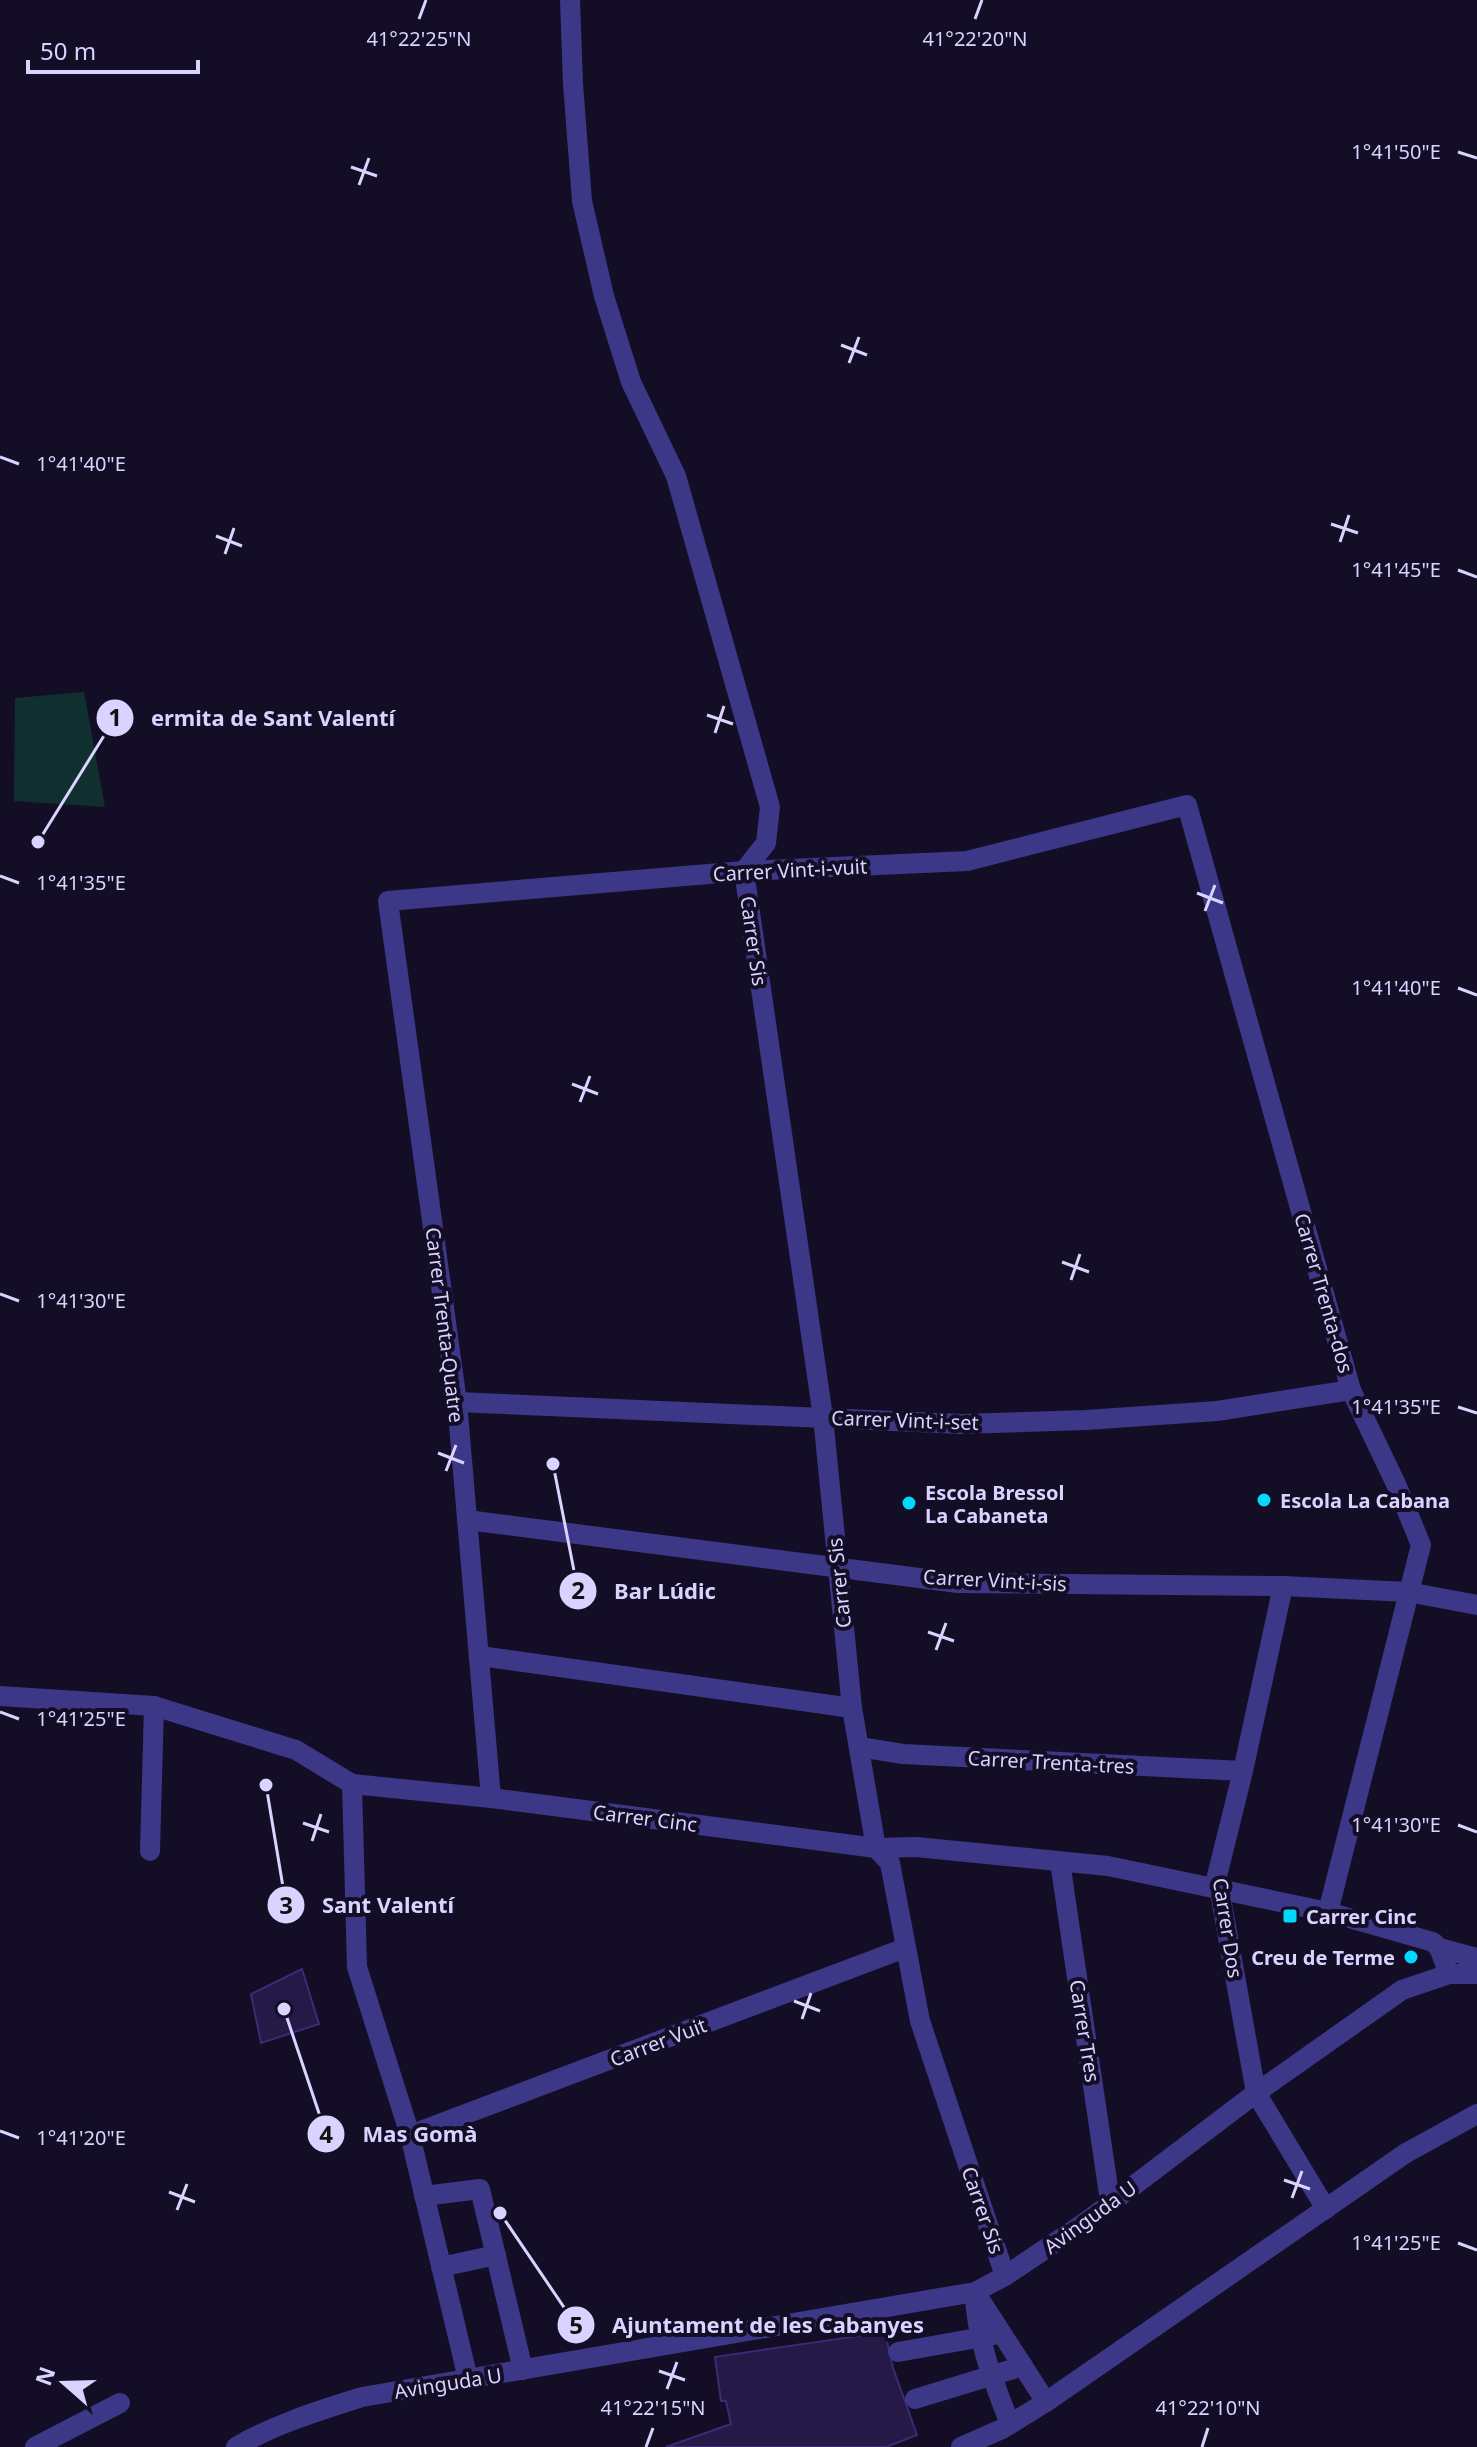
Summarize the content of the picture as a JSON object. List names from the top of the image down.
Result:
{
  "streets": {
    "street": [
      "Carrer Vint-i-vuit",
      "Carrer Sis",
      "Carrer Trenta-dos",
      "Carrer Trenta-Quatre",
      "Carrer Vint-i-set",
      "Carrer Vint-i-sis",
      "Carrer Trenta-tres",
      "Carrer Cinc",
      "Carrer Dos",
      "Carrer Tres",
      "Carrer Vuit",
      "Avinguda U"
    ]
  },
  "crossings": [
    ["Carrer Vint-i-vuit", "Carrer Sis"],
    ["Carrer Vint-i-vuit", "Carrer Trenta-dos"],
    ["Carrer Vint-i-vuit", "Carrer Trenta-Quatre"],
    ["Carrer Sis", "Carrer Vint-i-set"],
    ["Carrer Sis", "Carrer Vint-i-sis"],
    ["Carrer Sis", "Carrer Trenta-tres"],
    ["Carrer Sis", "Carrer Cinc"],
    ["Carrer Sis", "Carrer Vuit"],
    ["Carrer Sis", "Avinguda U"],
    ["Carrer Trenta-dos", "Carrer Vint-i-set"],
    ["Carrer Trenta-dos", "Carrer Vint-i-sis"],
    ["Carrer Trenta-dos", "Carrer Cinc"],
    ["Carrer Trenta-Quatre", "Carrer Vint-i-set"],
    ["Carrer Trenta-Quatre", "Carrer Vint-i-sis"],
    ["Carrer Trenta-Quatre", "Carrer Cinc"],
    ["Carrer Vint-i-sis", "Carrer Dos"],
    ["Carrer Trenta-tres", "Carrer Dos"],
    ["Carrer Cinc", "Carrer Dos"],
    ["Carrer Cinc", "Carrer Tres"],
    ["Carrer Dos", "Avinguda U"],
    ["Carrer Tres", "Avinguda U"]
  ],
  "places": {
    "other": [
      "ermita de Sant Valentí",
      "Bar Lúdic",
      "Escola La Cabana",
      "Escola Bressol La Cabaneta",
      "Sant Valentí",
      "Creu de Terme",
      "Mas Gomà",
      "Ajuntament de les Cabanyes"
    ],
    "transit": ["Carrer Cinc"]
  },
  "scale_bar": "50 m",
  "north": "left",
  "coordinates": [
    "41°22'25\"N",
    "41°22'20\"N",
    "1°41'50\"E",
    "1°41'40\"E",
    "1°41'45\"E",
    "1°41'35\"E",
    "1°41'30\"E",
    "1°41'25\"E",
    "1°41'20\"E",
    "41°22'15\"N",
    "41°22'10\"N"
  ]
}
